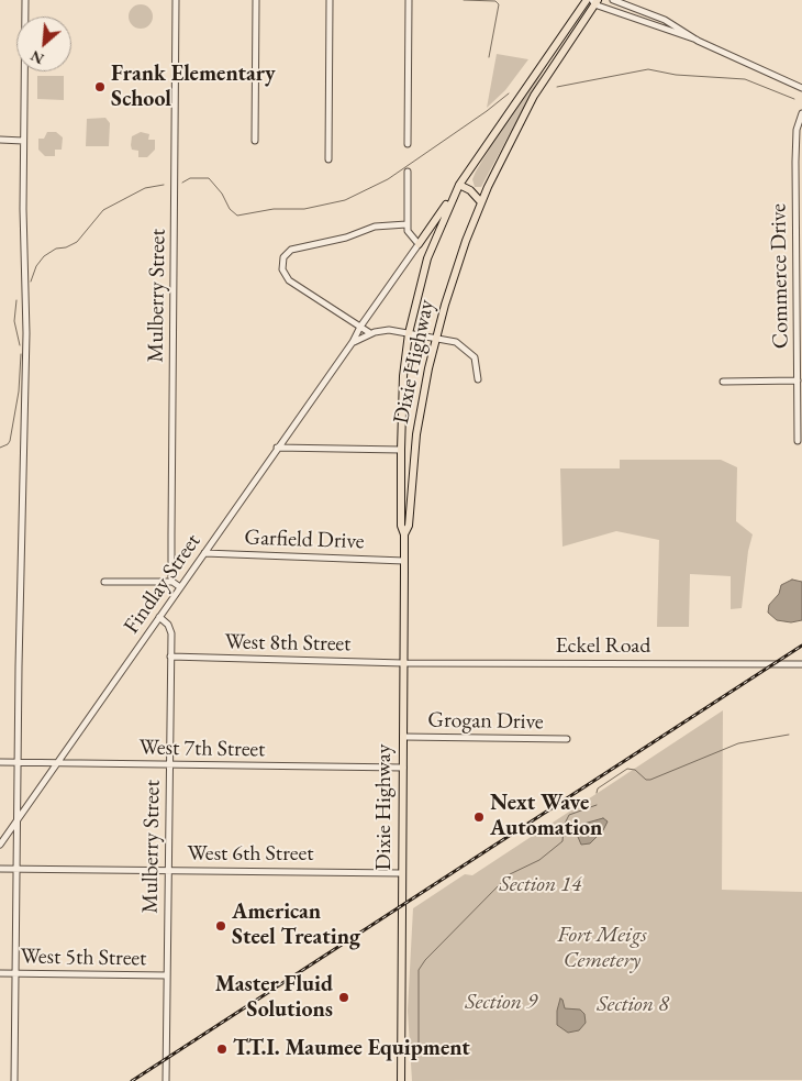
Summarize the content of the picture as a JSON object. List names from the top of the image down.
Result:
{
  "streets": {
    "main road": ["Dixie Highway"],
    "street": [
      "Commerce Drive",
      "Mulberry Street",
      "Garfield Drive",
      "Findlay Street",
      "West 8th Street",
      "Eckel Road",
      "Grogan Drive",
      "West 7th Street",
      "West 6th Street",
      "West 5th Street"
    ]
  },
  "crossings": [
    ["Mulberry Street", "Findlay Street"],
    ["Mulberry Street", "West 8th Street"],
    ["Mulberry Street", "West 7th Street"],
    ["Mulberry Street", "West 6th Street"],
    ["Mulberry Street", "West 5th Street"],
    ["Dixie Highway", "Garfield Drive"],
    ["Dixie Highway", "Findlay Street"],
    ["Dixie Highway", "West 8th Street"],
    ["Dixie Highway", "Eckel Road"],
    ["Dixie Highway", "Grogan Drive"],
    ["Dixie Highway", "West 7th Street"],
    ["Dixie Highway", "West 6th Street"],
    ["Garfield Drive", "Findlay Street"],
    ["Findlay Street", "West 7th Street"],
    ["West 8th Street", "Eckel Road"]
  ],
  "parks": [
    "Section 14",
    "Fort Meigs Cemetery",
    "Section 9",
    "Section 8"
  ],
  "places": [
    "Frank Elementary School",
    "Next Wave Automation",
    "American Steel Treating",
    "Master Fluid Solutions",
    "T.T.I. Maumee Equipment"
  ],
  "north": "bottom left"
}
